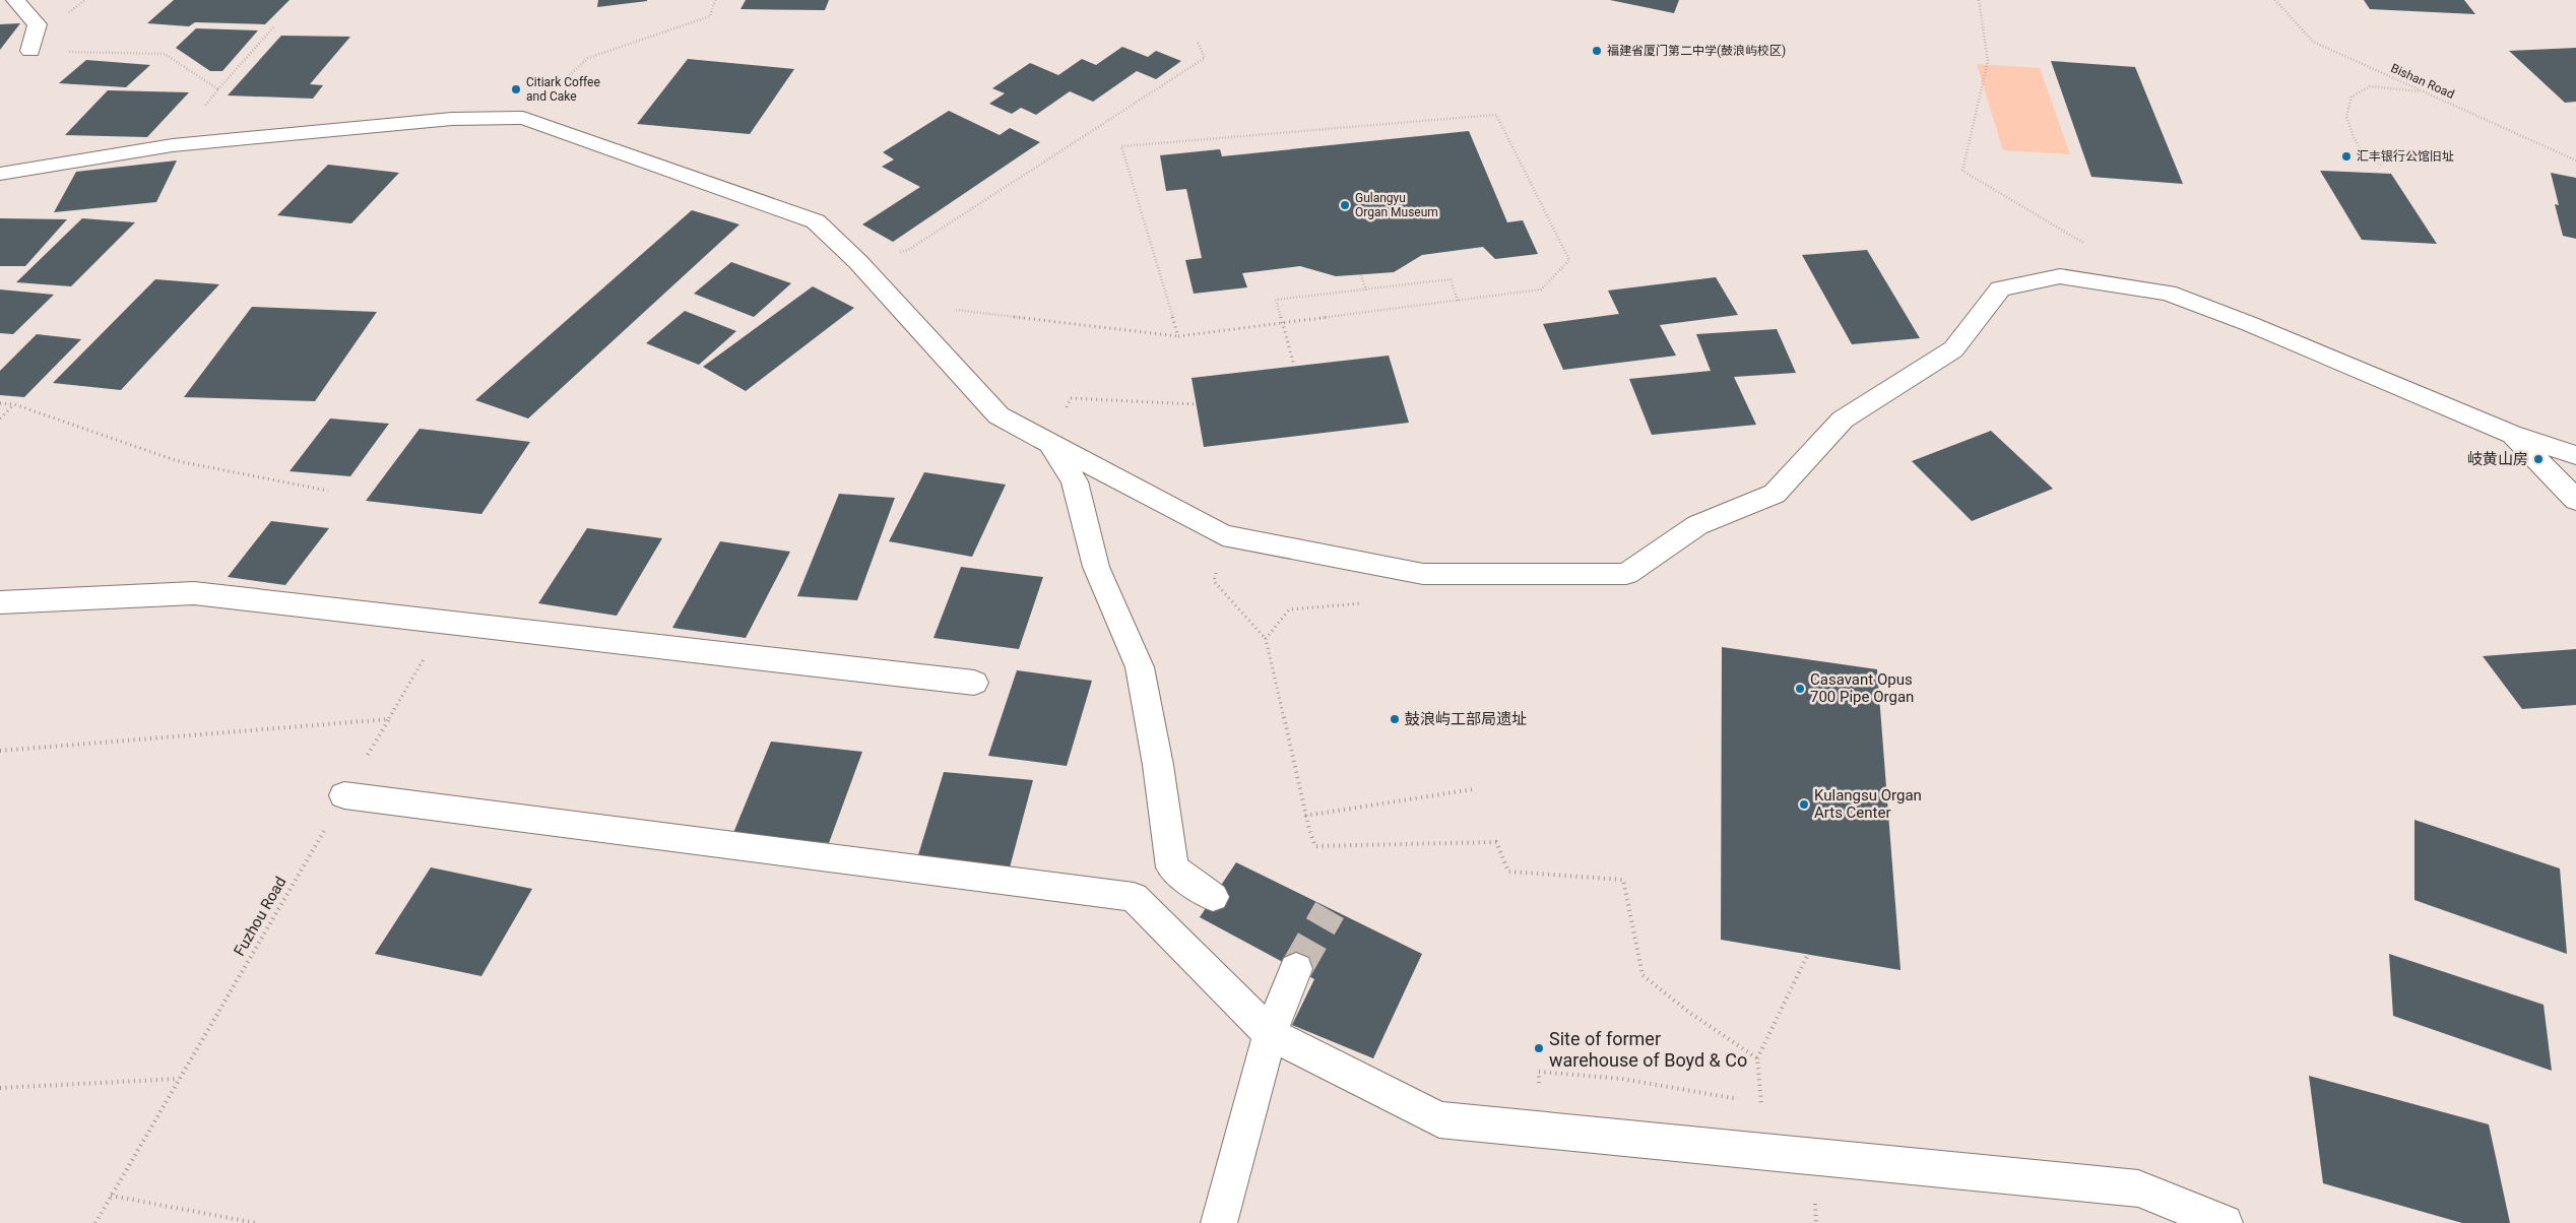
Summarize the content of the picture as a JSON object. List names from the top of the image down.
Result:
{
  "streets": {
    "path": ["Bishan Road", "Fuzhou Road"]
  },
  "places": [
    "福建省厦门第二中学(鼓浪屿校区)",
    "Citiark Coffee and Cake",
    "汇丰银行公馆旧址",
    "Gulangyu Organ Museum",
    "岐黄山房",
    "Casavant Opus 700 Pipe Organ",
    "鼓浪屿工部局遗址",
    "Kulangsu Organ Arts Center",
    "Site of former warehouse of Boyd & Co"
  ]
}
